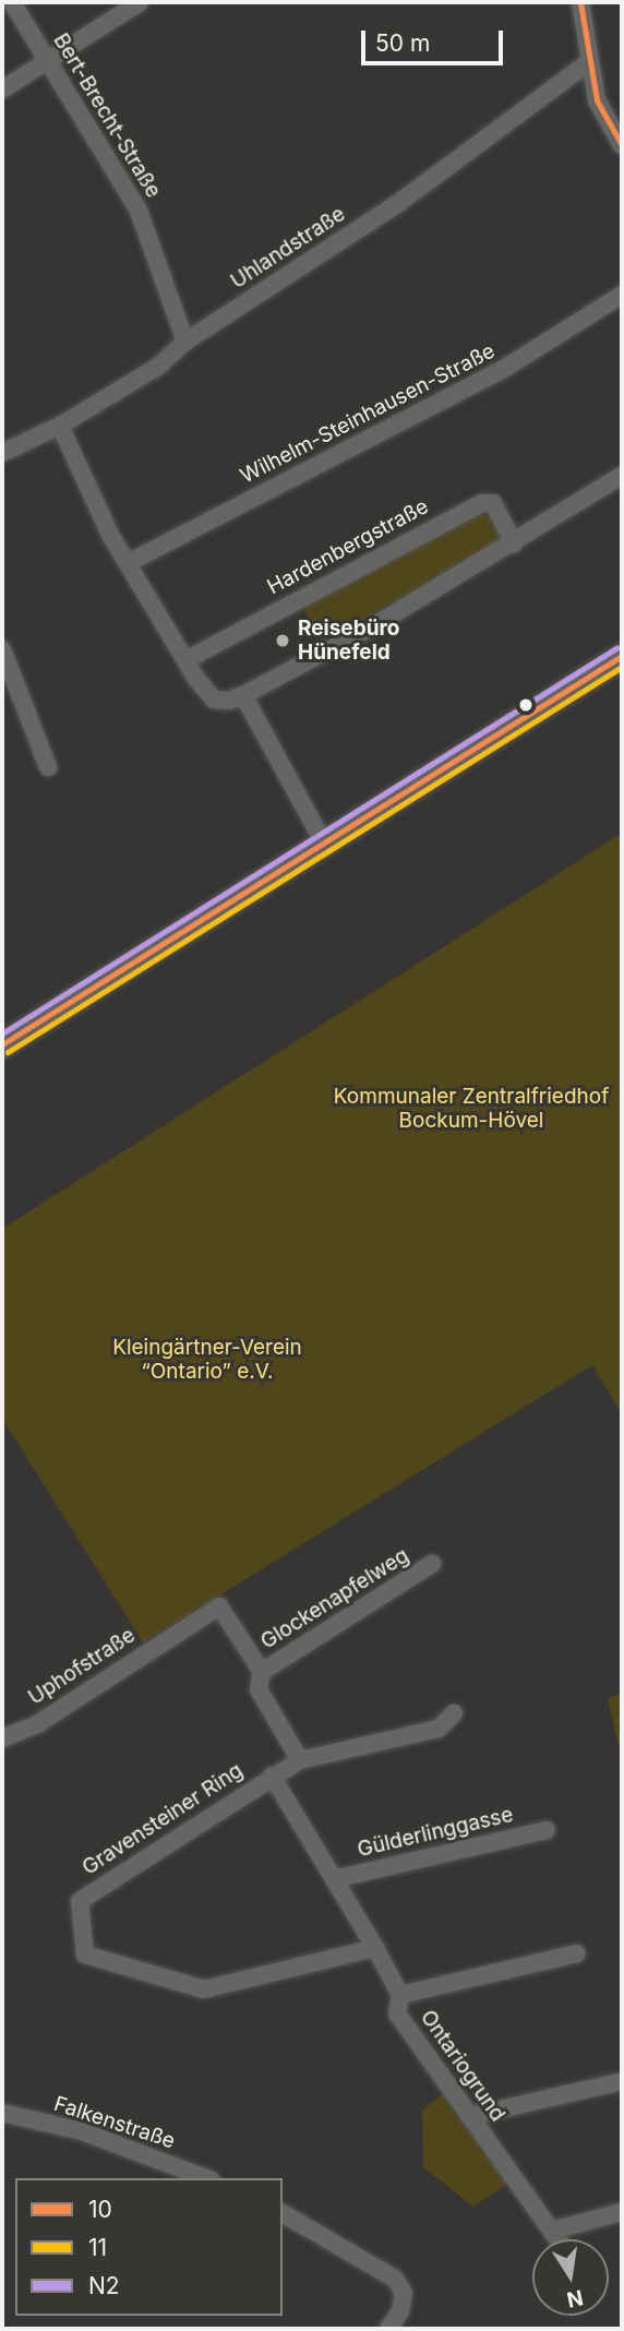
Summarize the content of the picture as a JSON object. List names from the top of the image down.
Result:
{
  "streets": {
    "street": [
      "Bert-Brecht-Straße",
      "Uhlandstraße",
      "Wilhelm-Steinhausen-Straße",
      "Hardenbergstraße",
      "Glockenapfelweg",
      "Uphofstraße",
      "Gravensteiner Ring",
      "Gülderlinggasse",
      "Ontariogrund",
      "Falkenstraße"
    ]
  },
  "crossings": [
    ["Bert-Brecht-Straße", "Uhlandstraße"],
    ["Glockenapfelweg", "Uphofstraße"],
    ["Gravensteiner Ring", "Ontariogrund"],
    ["Gülderlinggasse", "Ontariogrund"]
  ],
  "parks": ["Kommunaler Zentralfriedhof Bockum-Hövel", "Kleingärtner-Verein “Ontario” e.V."],
  "places": ["Reisebüro Hünefeld"],
  "lines": ["transit line 10", "transit line N2", "transit line 11"],
  "legend": ["10", "11", "N2"],
  "scale_bar": "50 m",
  "north": "bottom"
}
